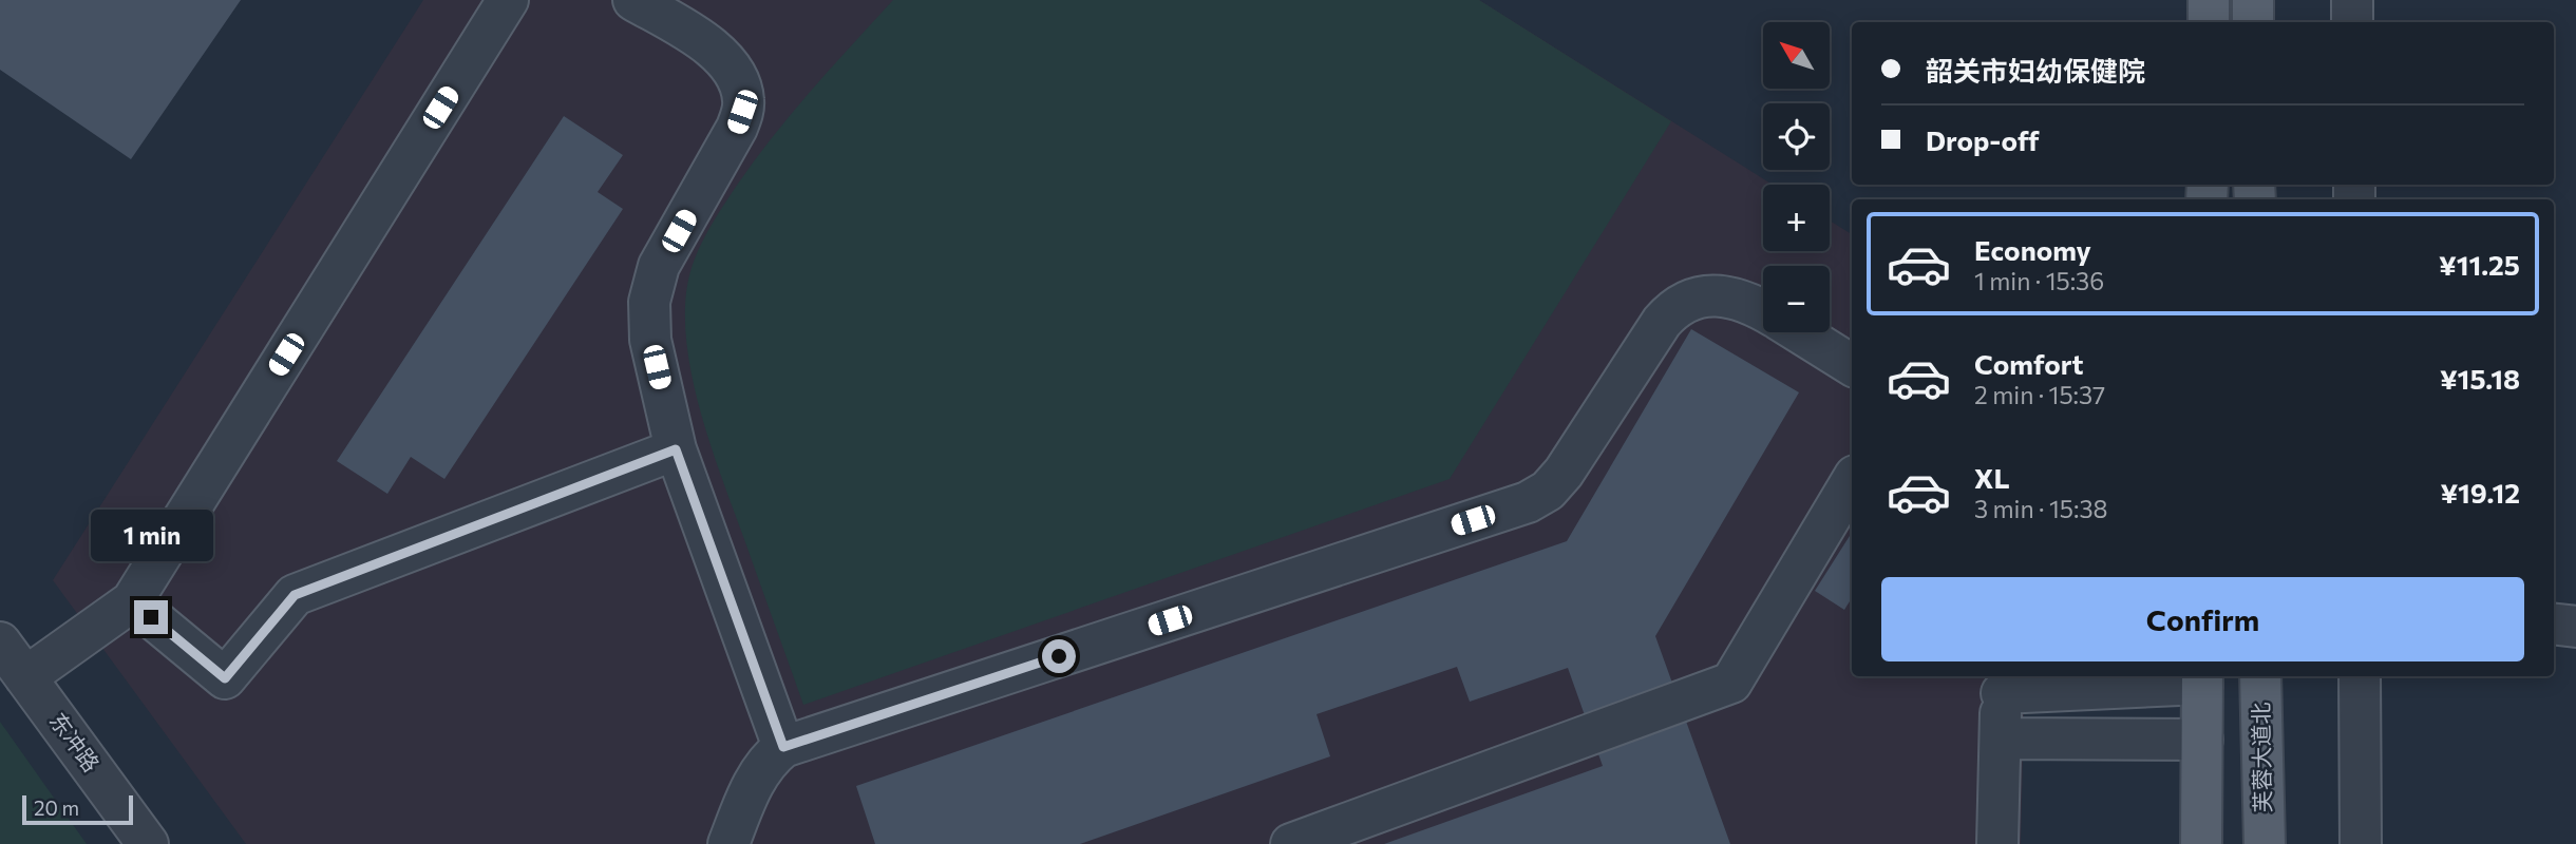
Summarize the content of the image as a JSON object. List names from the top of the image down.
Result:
{
  "streets": {
    "main road": ["芙蓉大道北"],
    "street": ["东冲路"]
  },
  "scale_bar": "20 m",
  "north": "top left",
  "page": {
    "map_buttons": ["+", "−"],
    "banner": ["韶关市妇幼保健院", "Drop-off"],
    "list": [
      {
        "name": "Economy",
        "note": "1 min · 15:36",
        "value": "¥11.25"
      },
      {
        "name": "Comfort",
        "note": "2 min · 15:37",
        "value": "¥15.18"
      },
      {
        "name": "XL",
        "note": "3 min · 15:38",
        "value": "¥19.12"
      }
    ],
    "bubble": "1 min",
    "buttons": "Confirm",
    "scale": "20 m"
  }
}
